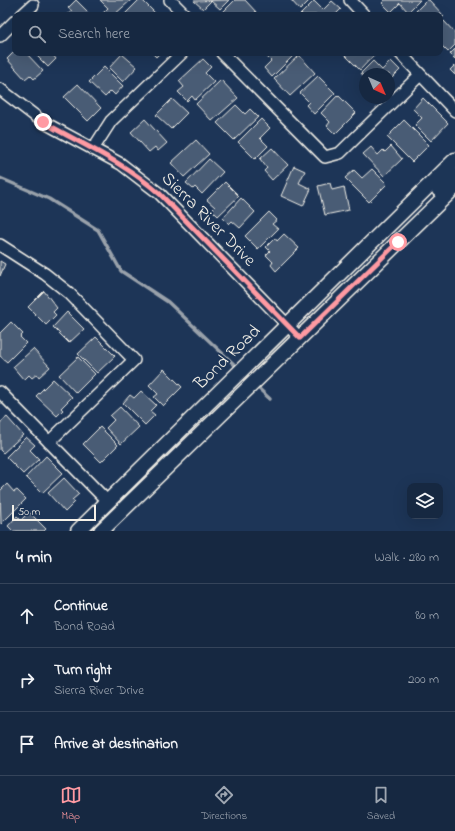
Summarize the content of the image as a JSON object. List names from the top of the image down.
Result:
{
  "streets": {
    "main road": ["Bond Road"],
    "street": ["Sierra River Drive"]
  },
  "crossings": [
    ["Sierra River Drive", "Bond Road"]
  ],
  "scale_bar": "50 m",
  "north": "bottom right",
  "page": {
    "search": "Search here",
    "scale": "50 m",
    "heading": ["4 min", "Walk · 280 m"],
    "list": [
      ["Continue", "Bond Road", "80 m"],
      ["Turn right", "Sierra River Drive", "200 m"],
      "Arrive at destination"
    ],
    "nav": ["Map", "Directions", "Saved"]
  }
}
